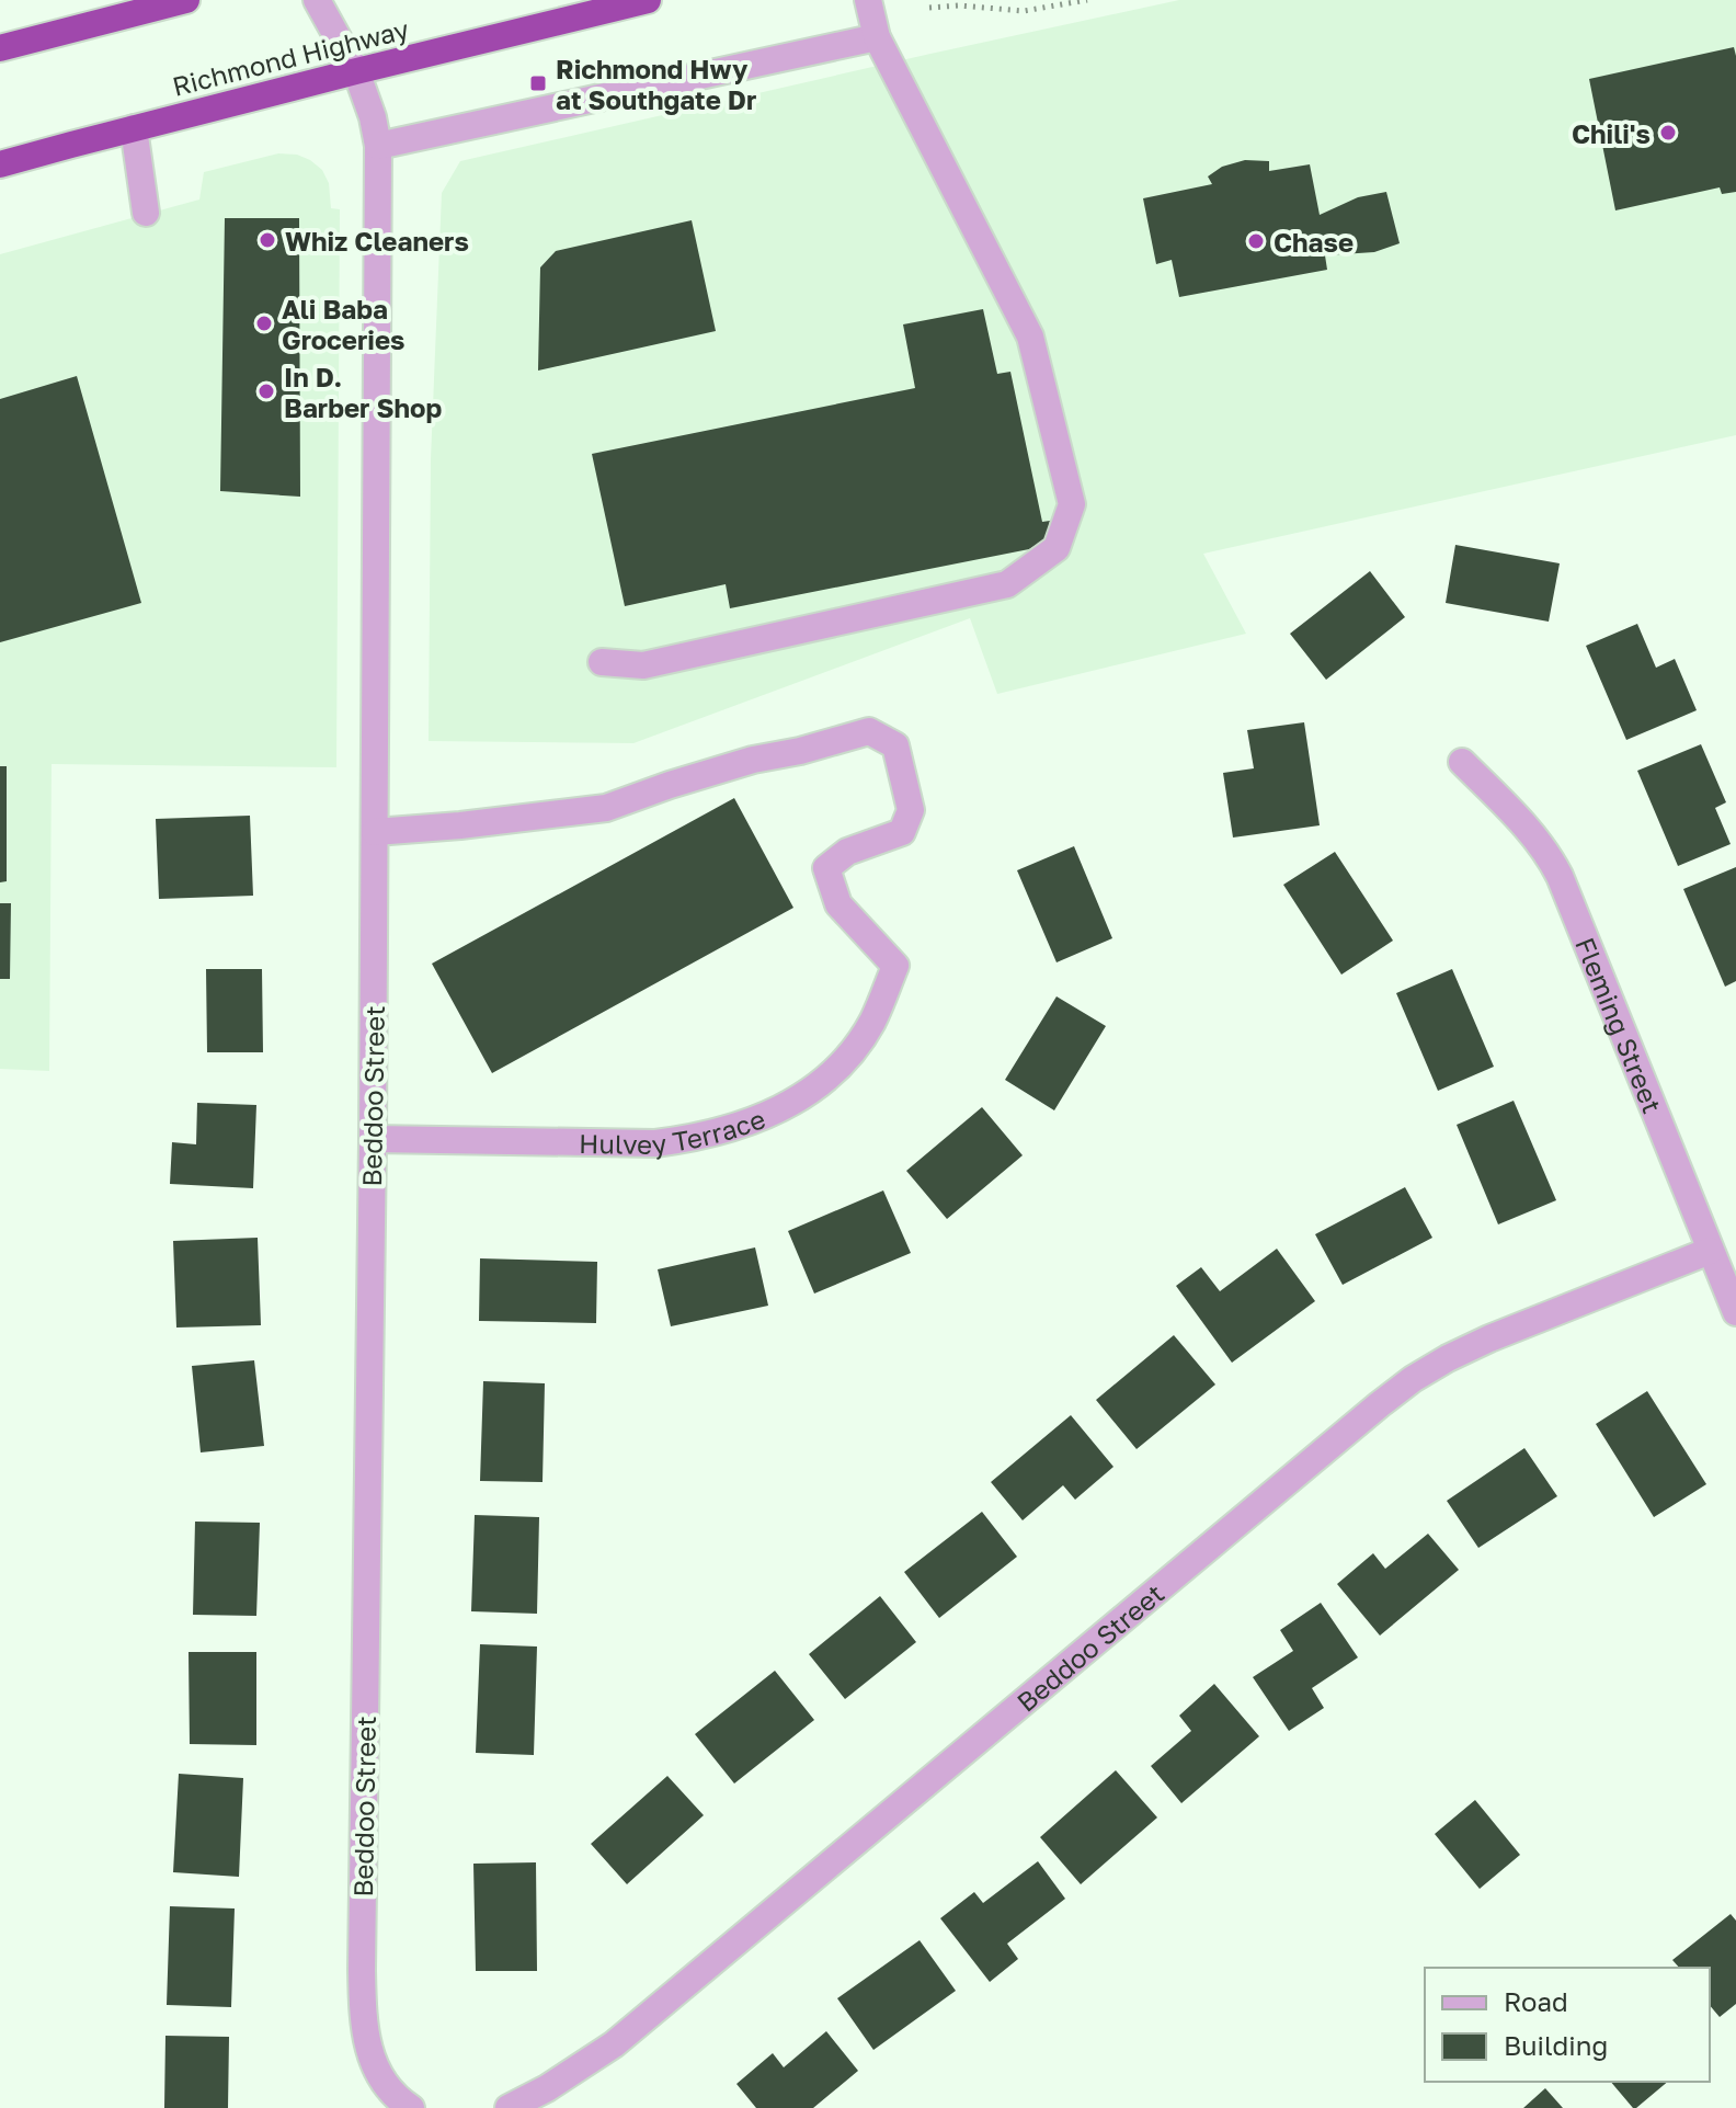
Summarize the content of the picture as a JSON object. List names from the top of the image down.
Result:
{
  "streets": {
    "highway": ["Richmond Highway"],
    "street": ["Fleming Street", "Beddoo Street", "Hulvey Terrace"]
  },
  "crossings": [
    ["Richmond Highway", "Beddoo Street"],
    ["Fleming Street", "Beddoo Street"],
    ["Beddoo Street", "Hulvey Terrace"]
  ],
  "places": {
    "transit": ["Richmond Hwy at Southgate Dr"],
    "other": [
      "Chili's",
      "Whiz Cleaners",
      "Chase",
      "Ali Baba Groceries",
      "In D. Barber Shop"
    ]
  },
  "legend": ["Road", "Building"]
}
